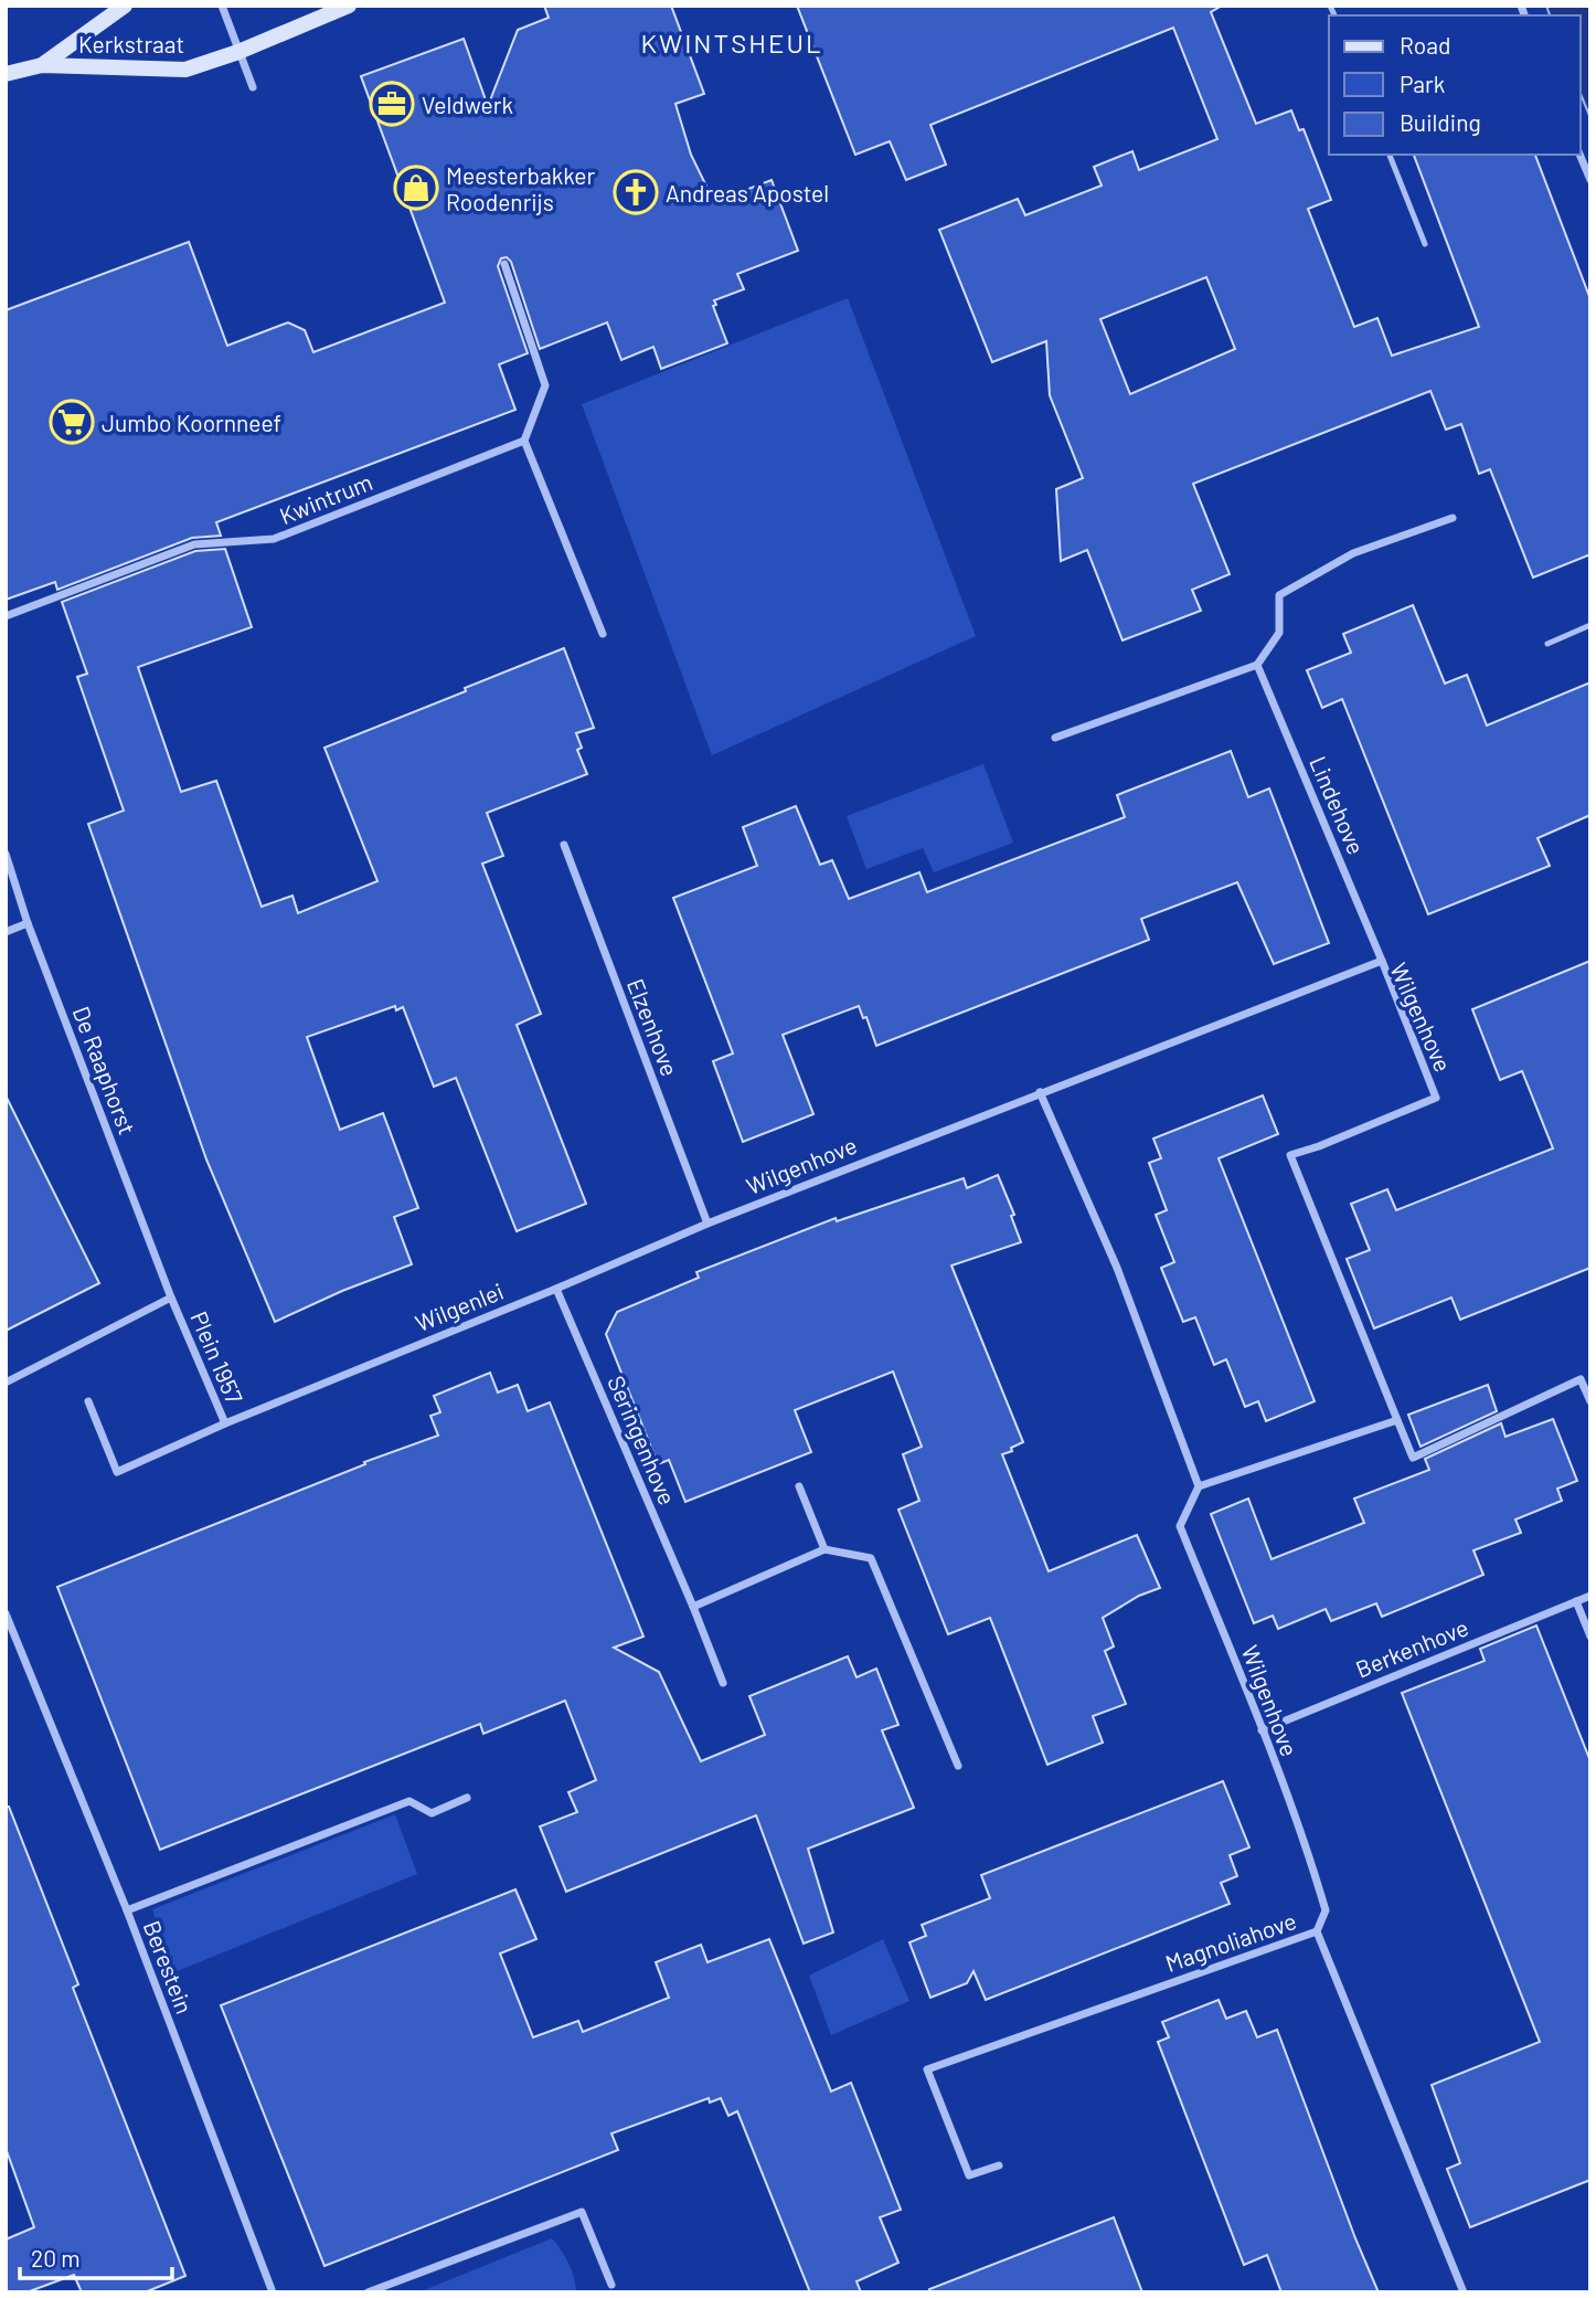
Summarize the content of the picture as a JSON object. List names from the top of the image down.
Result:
{
  "streets": {
    "main road": ["Kerkstraat"],
    "street": [
      "Kwintrum",
      "Lindehove",
      "Wilgenhove",
      "Elzenhove",
      "De Raaphorst",
      "Wilgenlei",
      "Plein 1957",
      "Seringenhove",
      "Berkenhove",
      "Magnoliahove",
      "Berestein"
    ]
  },
  "crossings": [
    ["Lindehove", "Wilgenhove"],
    ["Wilgenhove", "Elzenhove"],
    ["Wilgenhove", "Wilgenlei"],
    ["Wilgenhove", "Berkenhove"],
    ["Wilgenhove", "Magnoliahove"],
    ["Elzenhove", "Wilgenlei"],
    ["De Raaphorst", "Plein 1957"],
    ["Wilgenlei", "Plein 1957"],
    ["Wilgenlei", "Seringenhove"]
  ],
  "districts": ["KWINTSHEUL"],
  "places": {
    "office": ["Veldwerk"],
    "shop": ["Meesterbakker Roodenrijs"],
    "church": ["Andreas Apostel"],
    "supermarket": ["Jumbo Koornneef"]
  },
  "legend": ["Road", "Park", "Building"],
  "scale_bar": "20 m"
}
